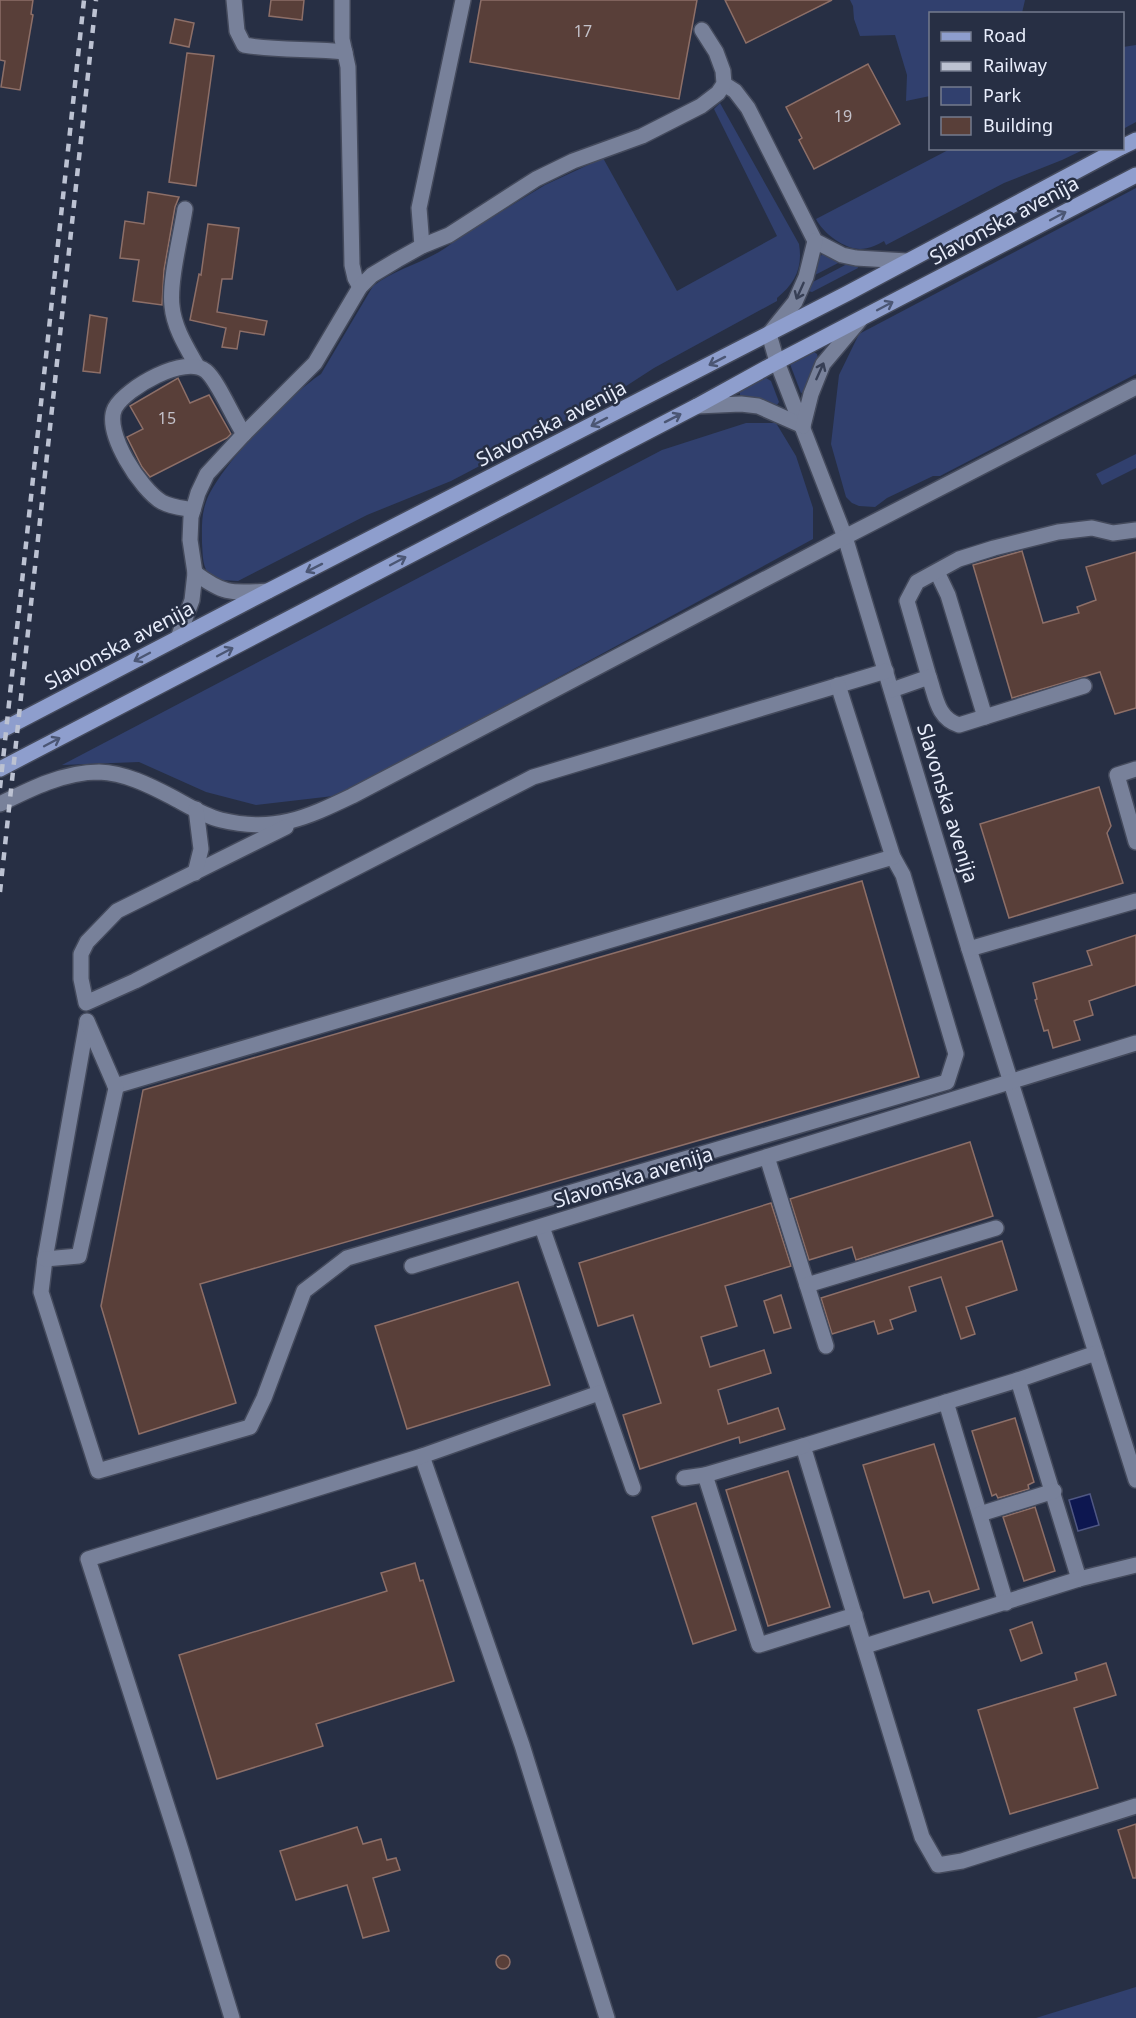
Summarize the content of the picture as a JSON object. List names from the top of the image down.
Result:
{
  "streets": {
    "main road": ["Slavonska avenija"]
  },
  "house_numbers": ["17", "19", "15"],
  "legend": [
    "Road",
    "Railway",
    "Park",
    "Building"
  ]
}
